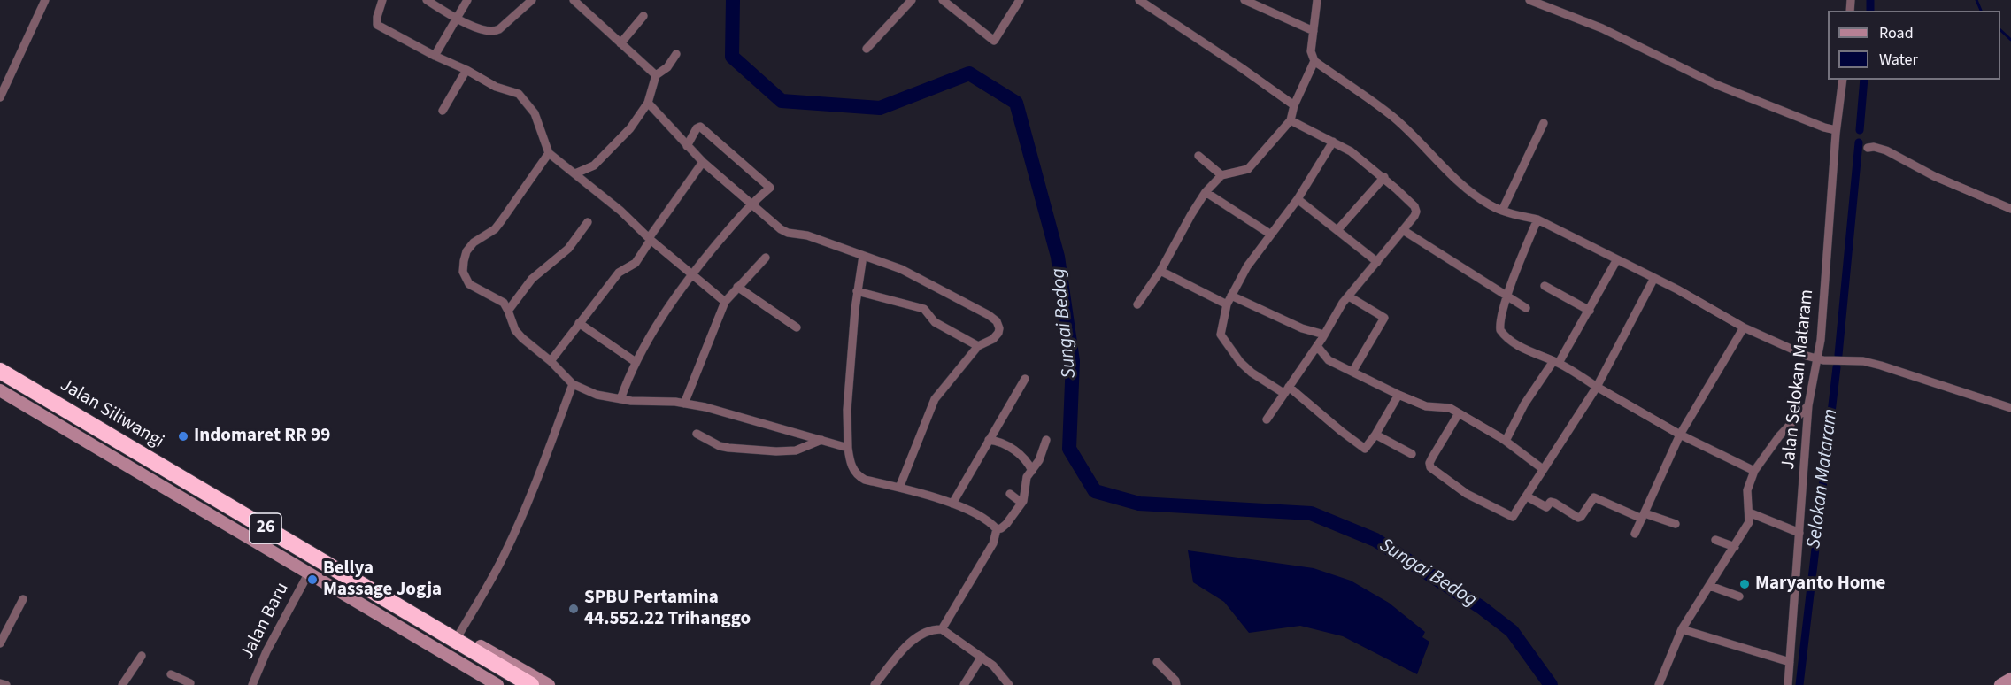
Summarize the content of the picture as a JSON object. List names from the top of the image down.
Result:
{
  "streets": {
    "highway": ["Jalan Siliwangi", "26"],
    "street": ["Jalan Selokan Mataram", "Jalan Baru"]
  },
  "water": ["Sungai Bedog", "Selokan Mataram"],
  "places": [
    "Indomaret RR 99",
    "Bellya Massage Jogja",
    "Maryanto Home",
    "SPBU Pertamina 44.552.22 Trihanggo"
  ],
  "legend": ["Road", "Water"]
}
